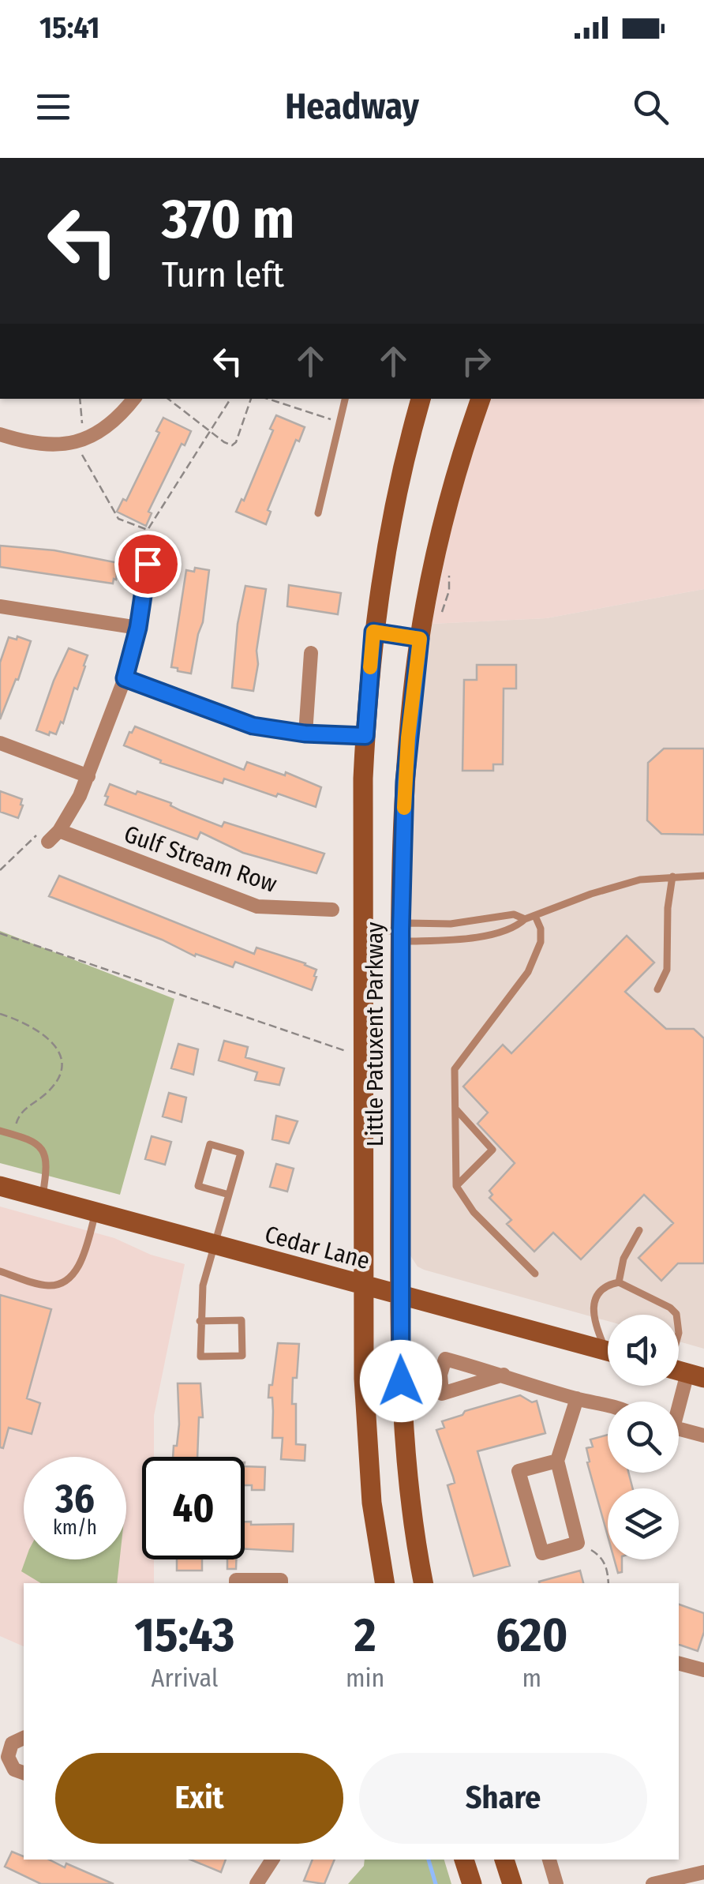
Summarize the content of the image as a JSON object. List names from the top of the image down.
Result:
{
  "streets": {
    "main road": ["Little Patuxent Parkway", "Cedar Lane"],
    "street": ["Gulf Stream Row"]
  },
  "crossings": [
    ["Little Patuxent Parkway", "Cedar Lane"]
  ],
  "page": {
    "status": "15:41",
    "header": "Headway",
    "turn": ["370 m", "Turn left"],
    "speed": "36 km/h",
    "limit": "40",
    "eta": [
      "15:43",
      "Arrival",
      "2",
      "min",
      "620",
      "m"
    ],
    "buttons": ["Exit", "Share"]
  }
}
